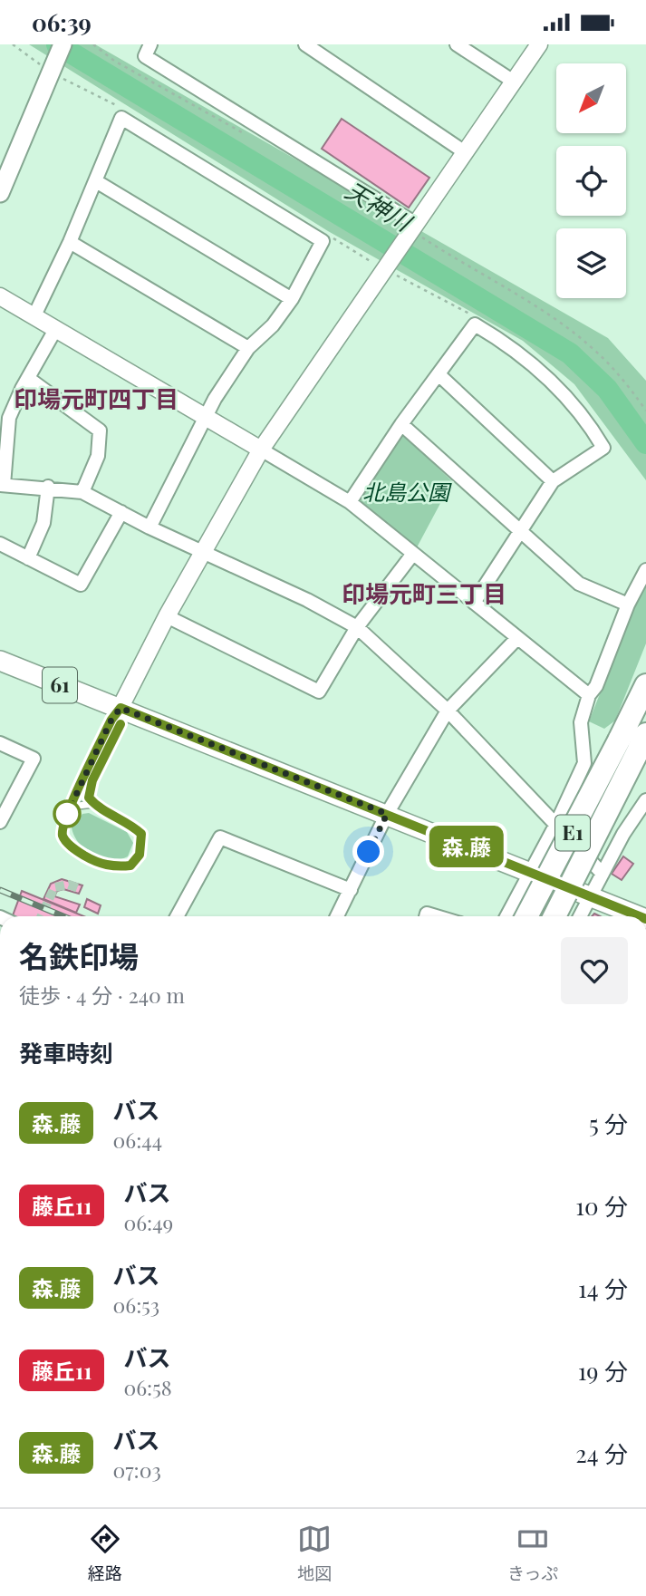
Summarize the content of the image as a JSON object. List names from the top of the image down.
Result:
{
  "streets": {
    "highway": ["E1"],
    "main road": ["61"]
  },
  "districts": ["印場元町四丁目", "印場元町三丁目"],
  "water": ["天神川"],
  "parks": ["北島公園"],
  "lines": ["bus line 森.藤"],
  "north": "bottom left",
  "page": {
    "status": "06:39",
    "on_map": "森.藤",
    "heading": [
      ["名鉄印場", "徒歩 · 4 分 · 240 m"],
      "発車時刻"
    ],
    "list": [
      {
        "mark": "森.藤",
        "name": "バス",
        "note": "06:44",
        "value": "5 分"
      },
      {
        "mark": "藤丘11",
        "name": "バス",
        "note": "06:49",
        "value": "10 分"
      },
      {
        "mark": "森.藤",
        "name": "バス",
        "note": "06:53",
        "value": "14 分"
      },
      {
        "mark": "藤丘11",
        "name": "バス",
        "note": "06:58",
        "value": "19 分"
      },
      {
        "mark": "森.藤",
        "name": "バス",
        "note": "07:03",
        "value": "24 分"
      }
    ],
    "tabs": ["経路", "地図", "きっぷ"]
  }
}
